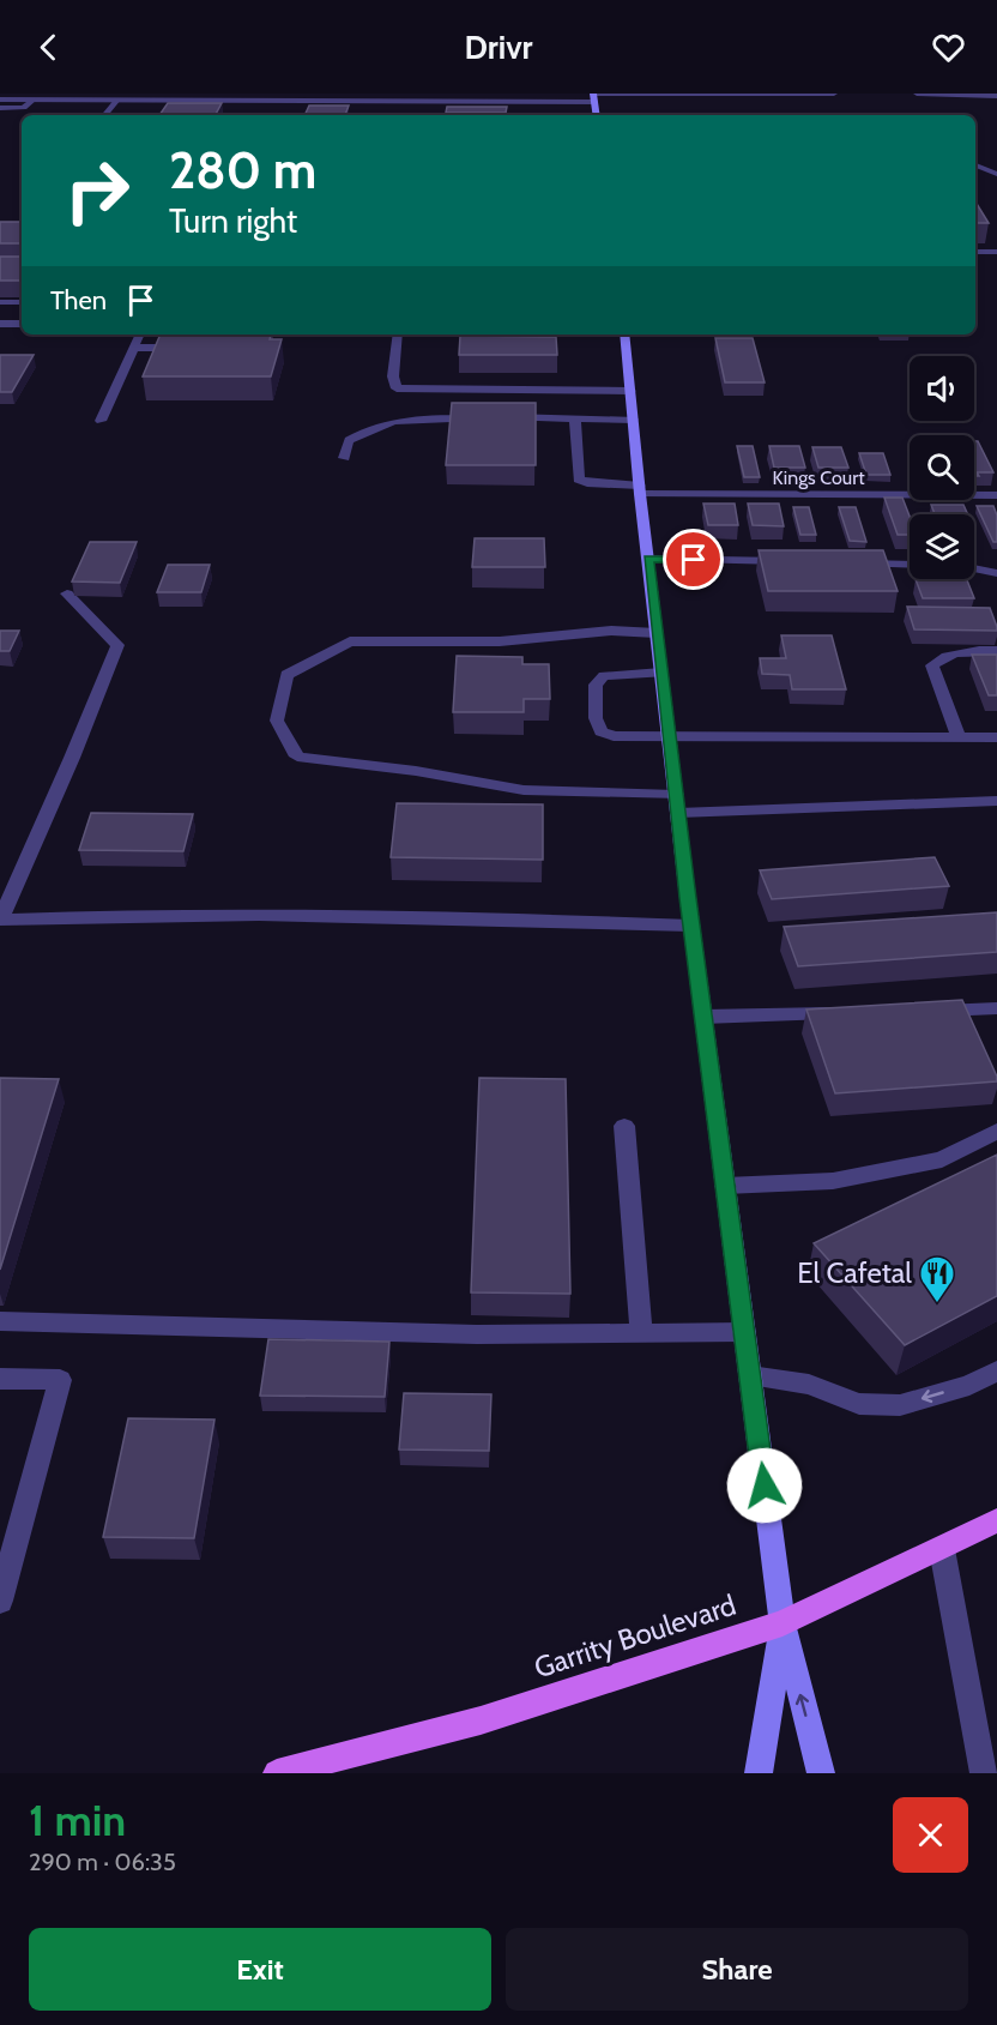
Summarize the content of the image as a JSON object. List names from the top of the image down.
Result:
{
  "streets": {
    "main road": ["Garrity Boulevard"],
    "street": ["Kings Court"]
  },
  "places": {
    "restaurant": ["El Cafetal"]
  },
  "page": {
    "header": "Drivr",
    "turn": ["280 m", "Turn right"],
    "then": "Then",
    "heading": ["1 min", "290 m · 06:35"],
    "buttons": ["Exit", "Share"]
  }
}
